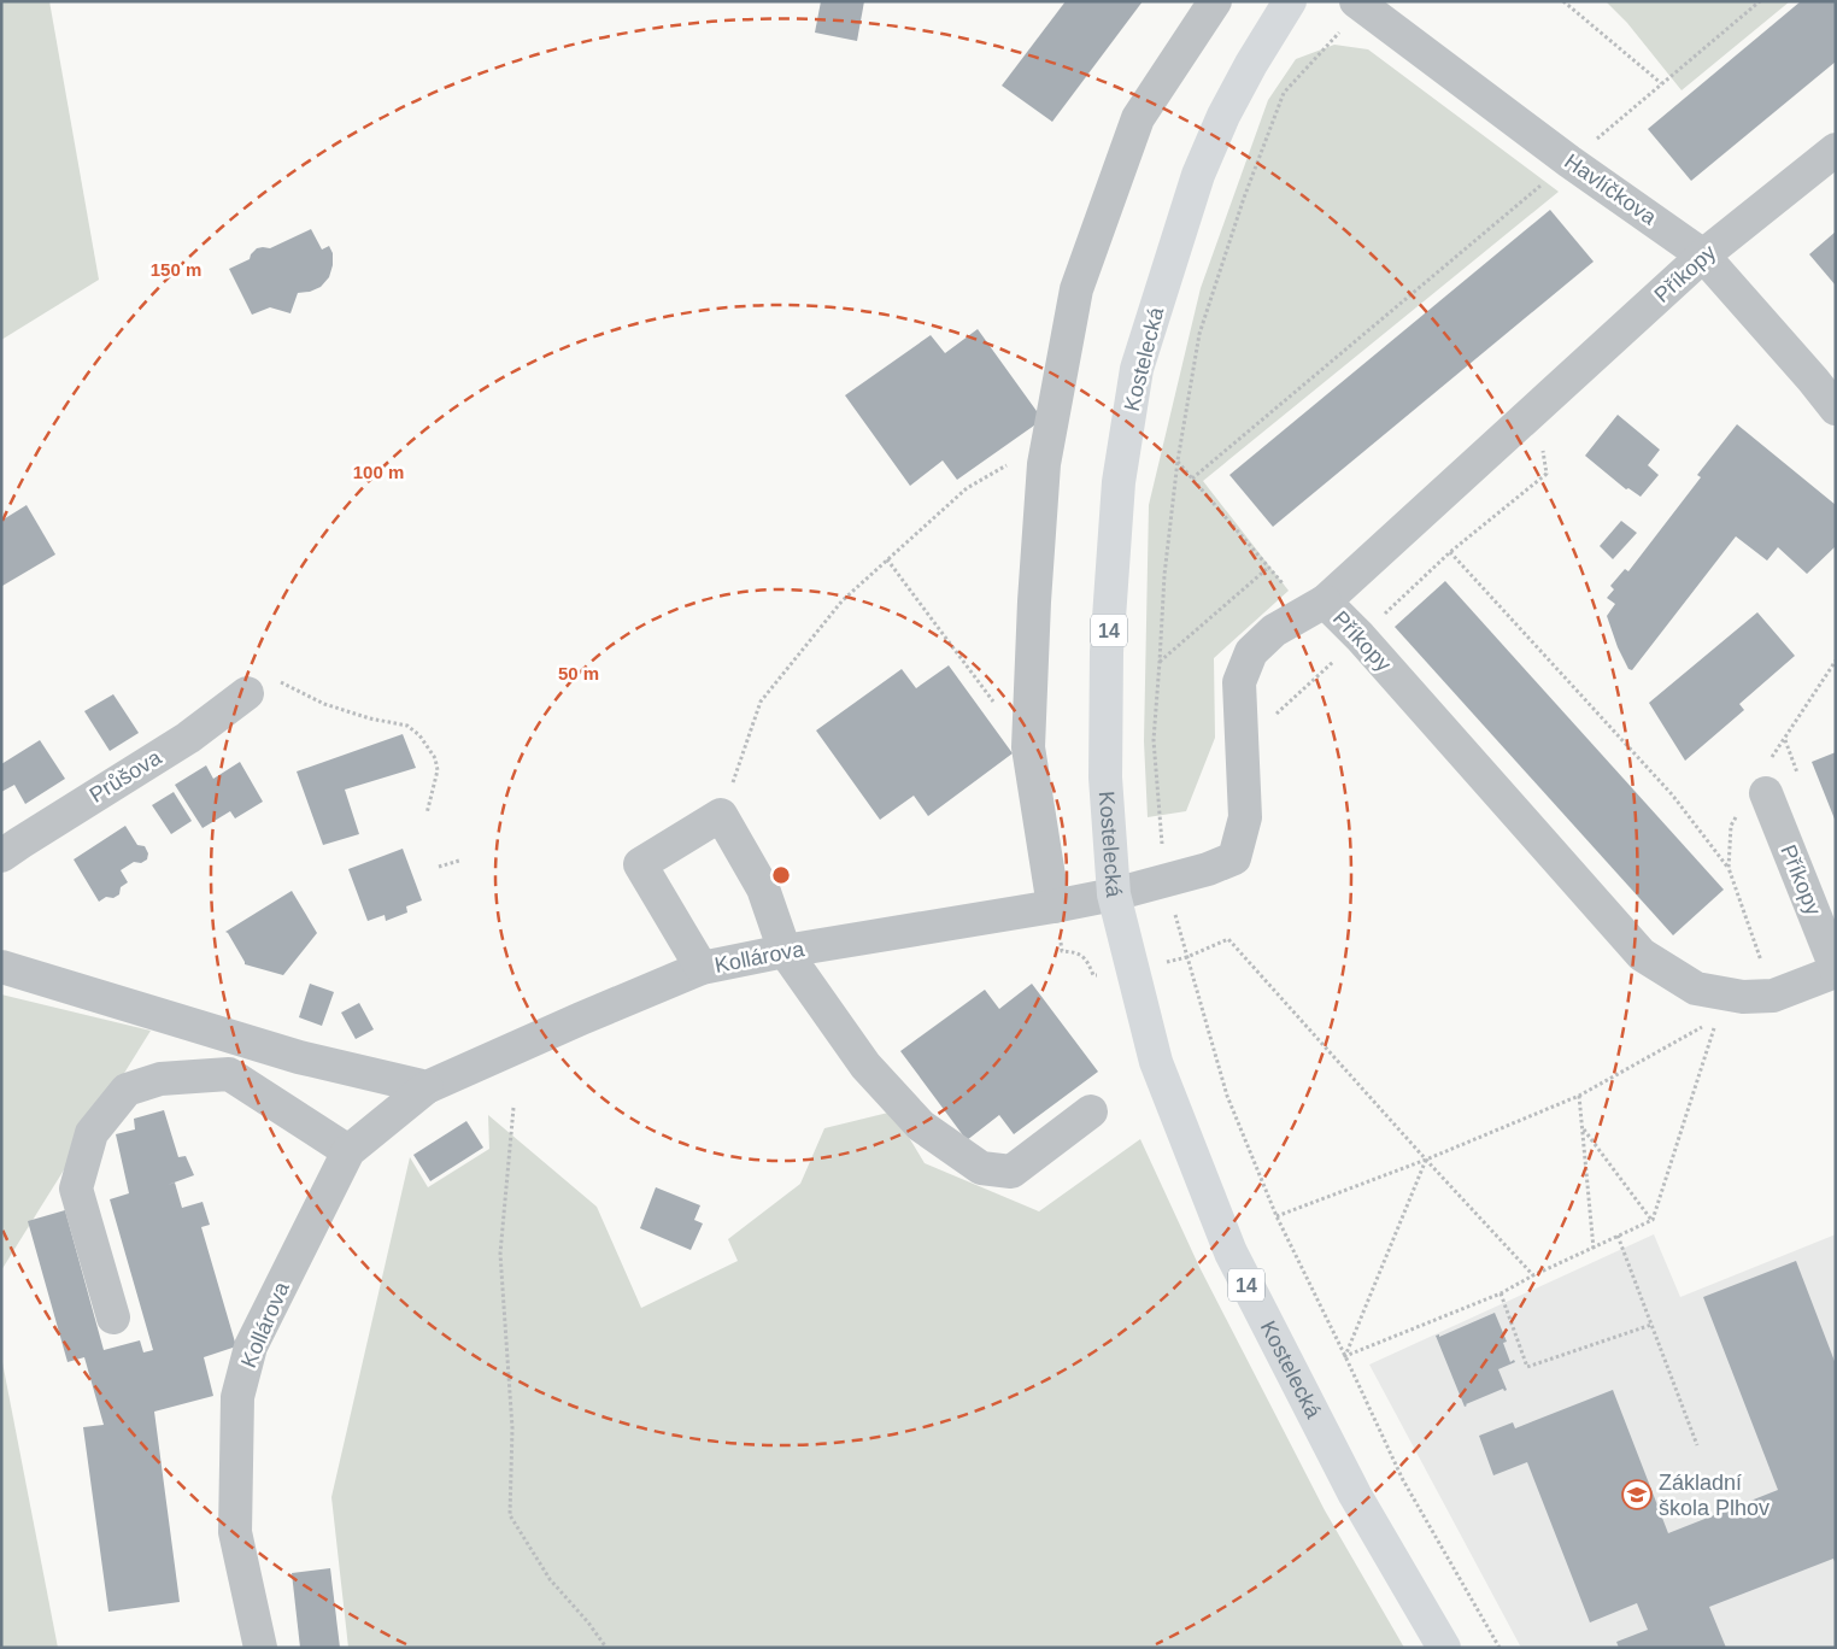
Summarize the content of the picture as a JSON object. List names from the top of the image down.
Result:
{
  "streets": {
    "main road": ["Kostelecká", "14"],
    "street": [
      "Havlíčkova",
      "Příkopy",
      "Průšova",
      "Kollárova"
    ]
  },
  "crossings": [
    ["Havlíčkova", "Příkopy"],
    ["Kostelecká", "Kollárova"]
  ],
  "places": {
    "school or university": ["Základní škola Plhov"]
  },
  "rings": ["150 m", "100 m", "50 m"]
}
